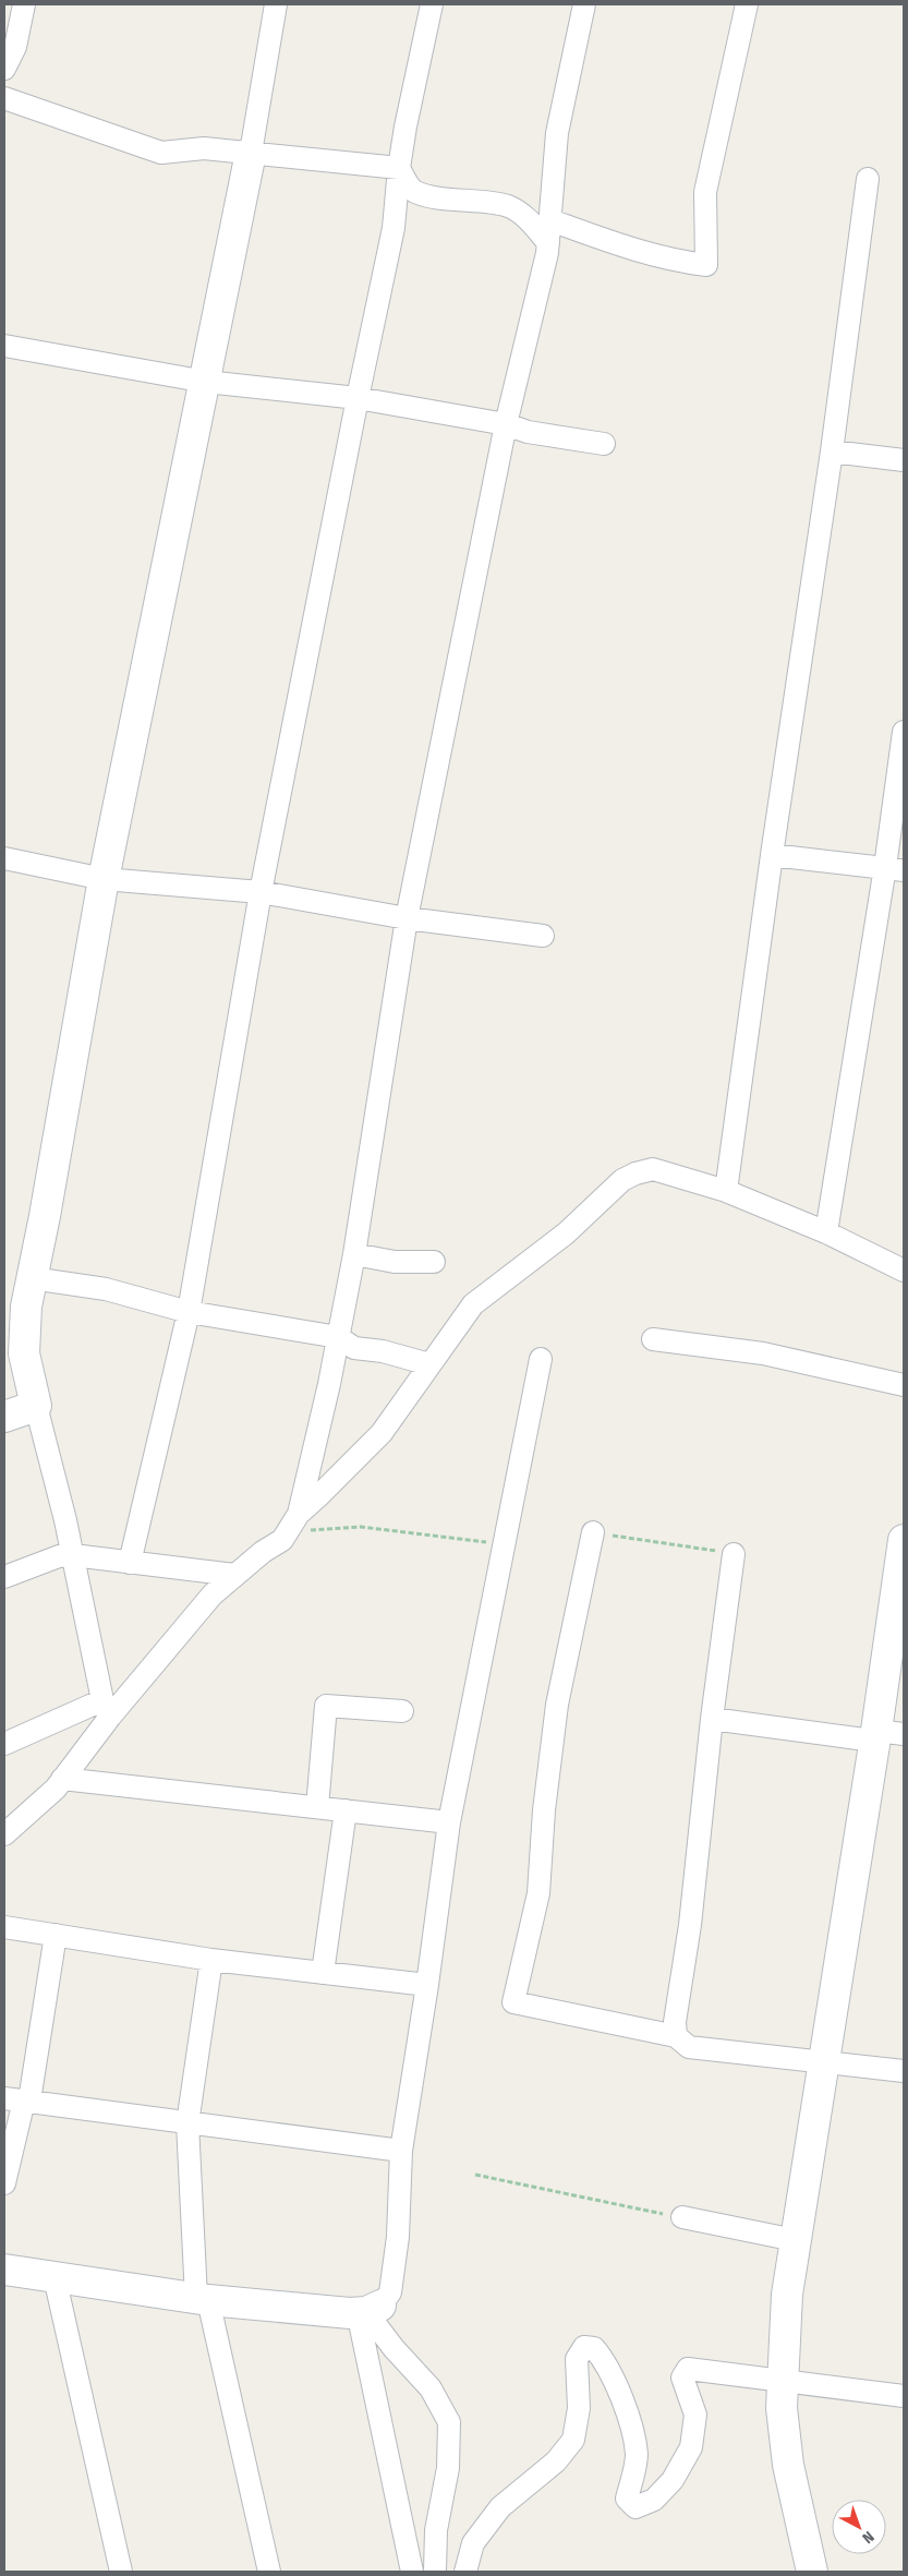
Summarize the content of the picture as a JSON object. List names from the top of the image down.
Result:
{
  "north": "bottom right"
}
